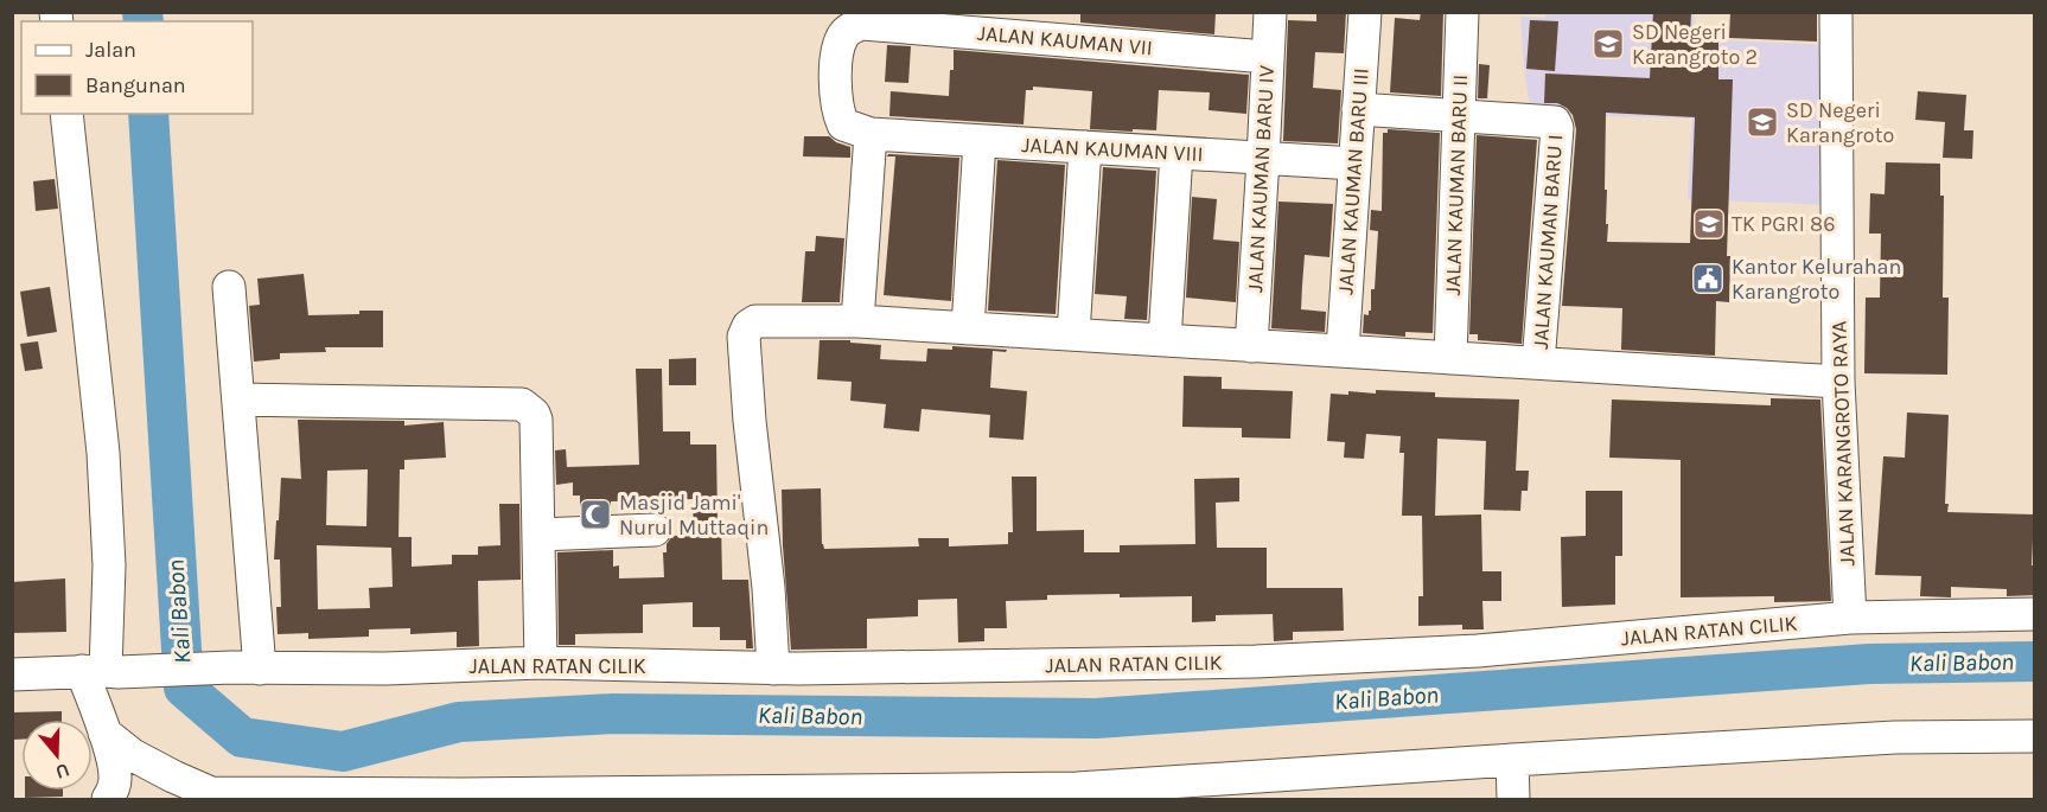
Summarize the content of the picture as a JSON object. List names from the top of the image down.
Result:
{
  "streets": {
    "street": [
      "JALAN KAUMAN VII",
      "JALAN KAUMAN VIII",
      "JALAN KAUMAN BARU IV",
      "JALAN KAUMAN BARU III",
      "JALAN KAUMAN BARU II",
      "JALAN KAUMAN BARU I",
      "JALAN KARANGROTO RAYA",
      "JALAN RATAN CILIK"
    ]
  },
  "crossings": [
    ["JALAN KAUMAN VII", "JALAN KAUMAN VIII"],
    ["JALAN KAUMAN VII", "JALAN KAUMAN BARU IV"],
    ["JALAN KAUMAN VIII", "JALAN KAUMAN BARU IV"],
    ["JALAN KAUMAN VIII", "JALAN KAUMAN BARU III"],
    ["JALAN KAUMAN BARU II", "JALAN KAUMAN BARU I"],
    ["JALAN KARANGROTO RAYA", "JALAN RATAN CILIK"]
  ],
  "water": ["Kali Babon"],
  "places": {
    "school or university": ["SD Negeri Karangroto 2", "SD Negeri Karangroto", "TK PGRI 86"],
    "public building": ["Kantor Kelurahan Karangroto"],
    "mosque": ["Masjid Jami' Nurul Muttaqin"]
  },
  "legend": ["Jalan", "Bangunan"],
  "north": "bottom"
}
